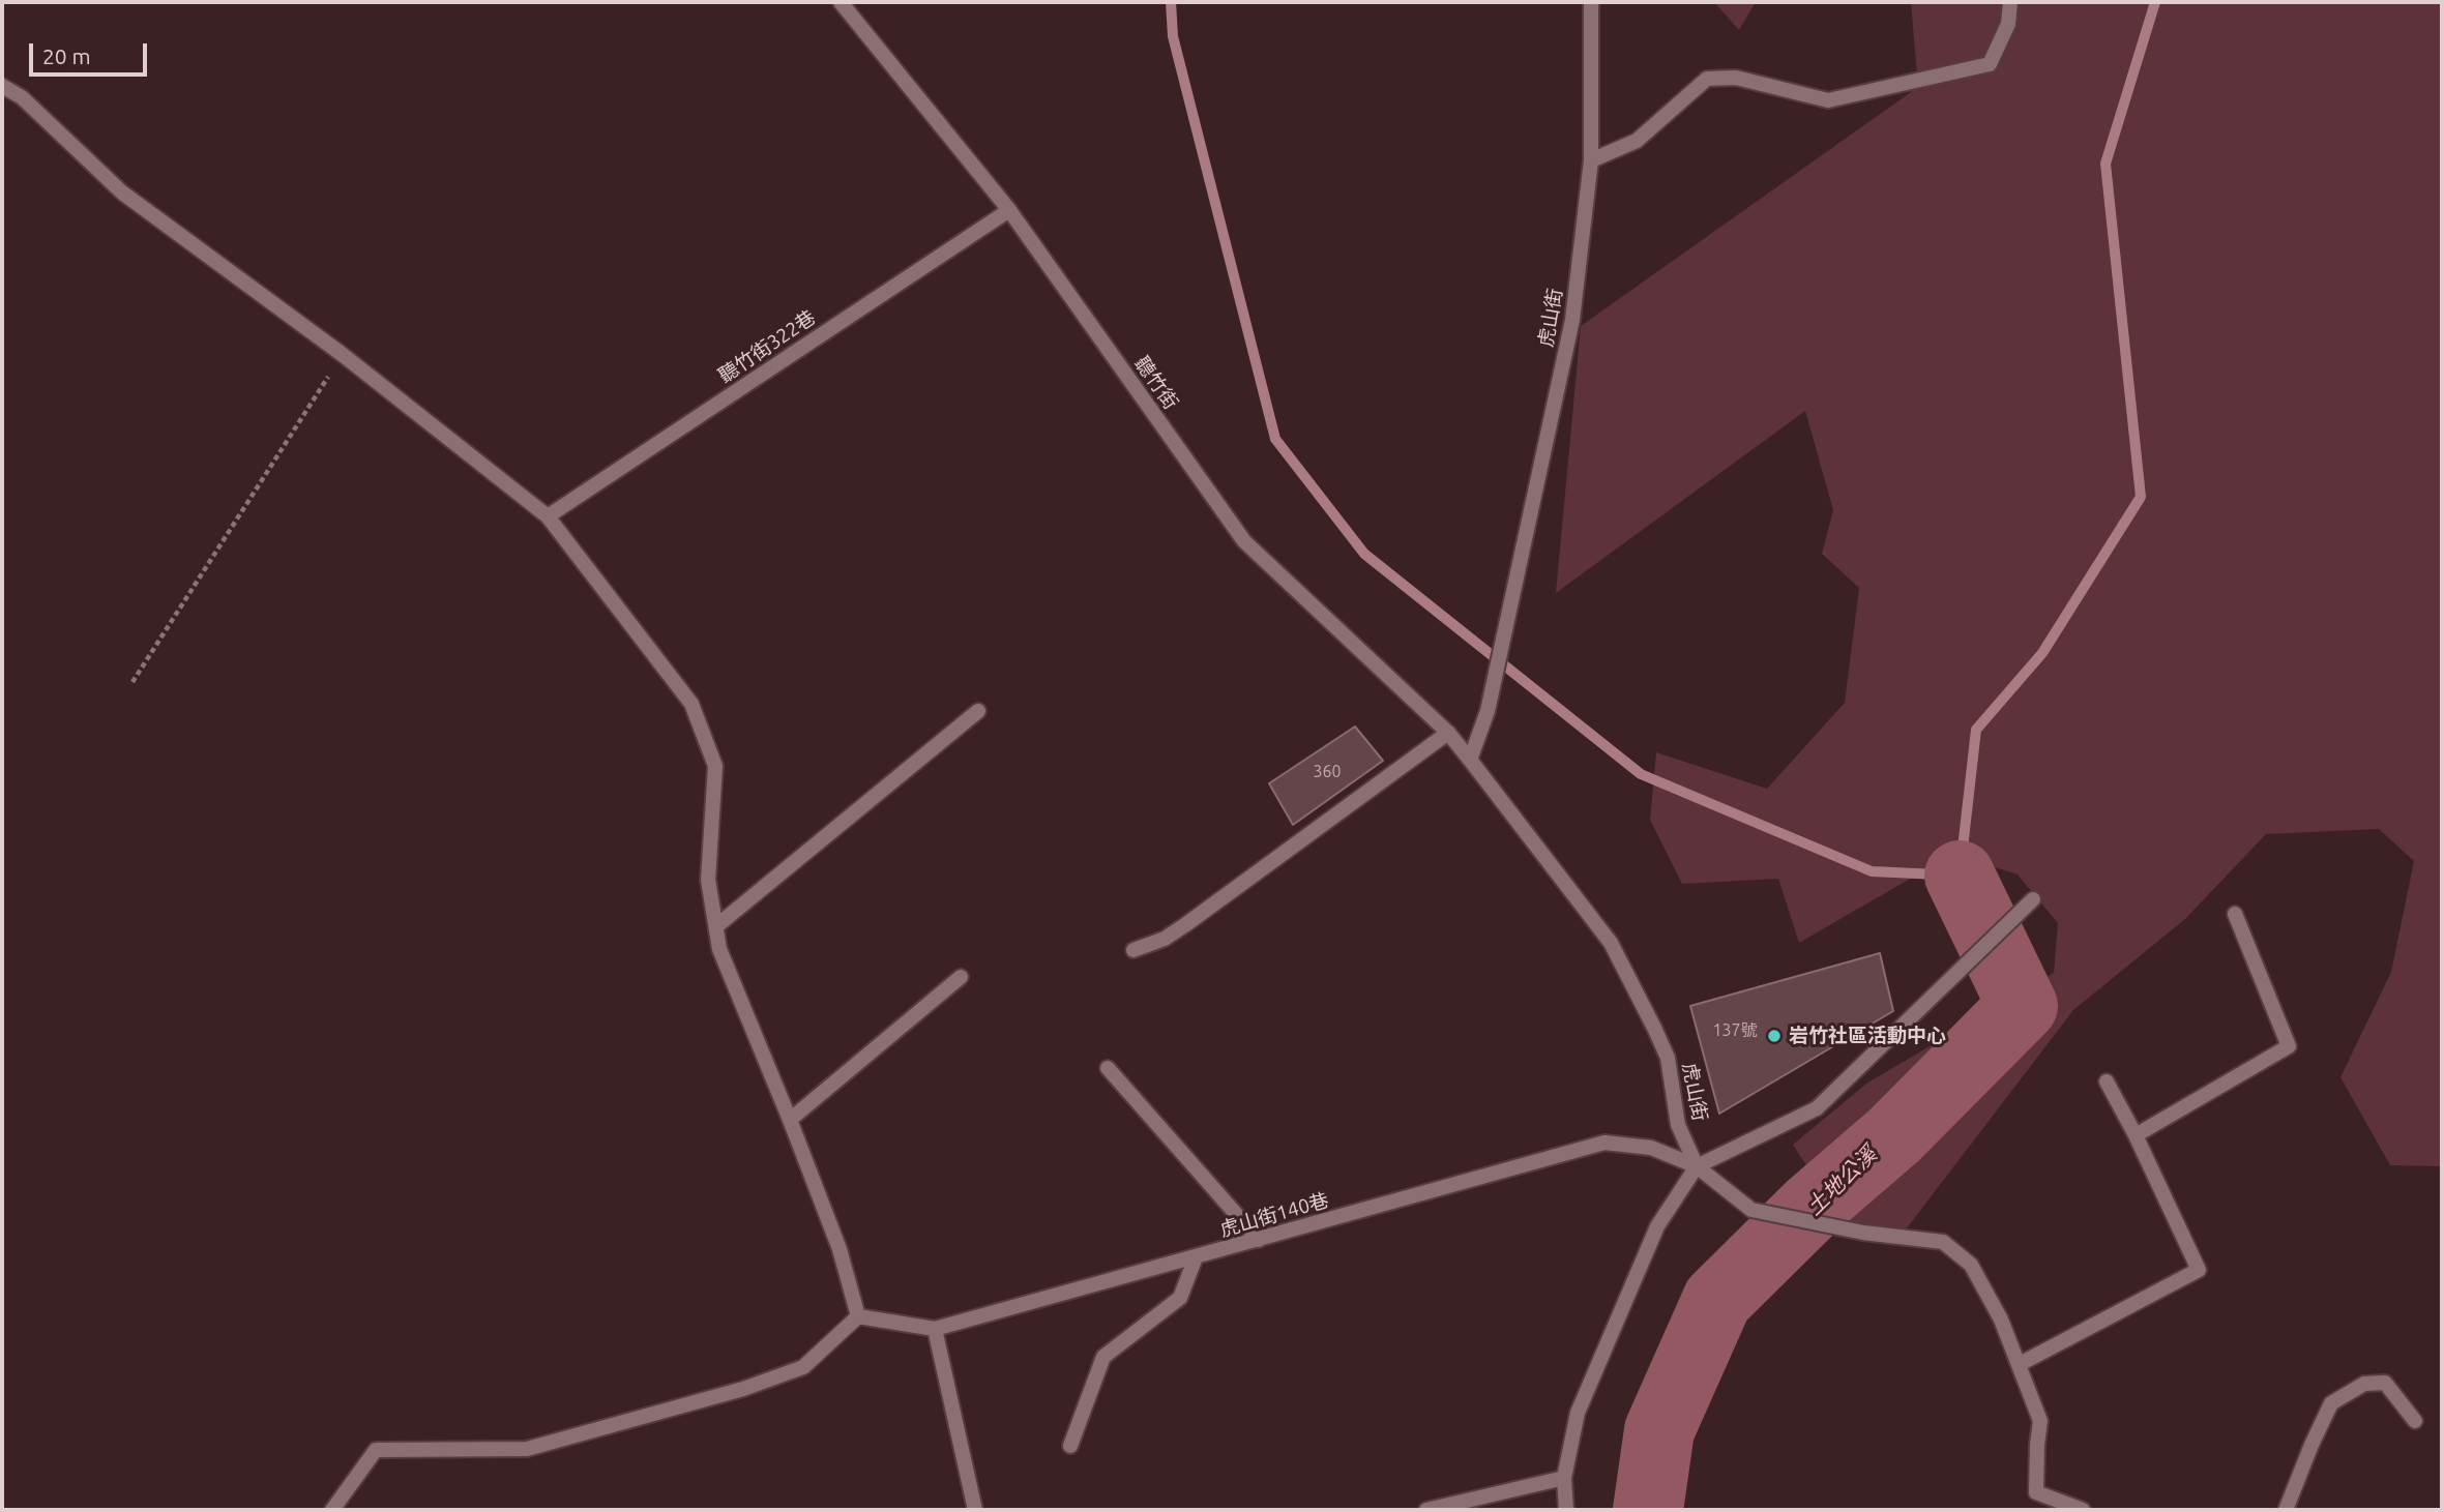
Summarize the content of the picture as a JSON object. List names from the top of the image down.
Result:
{
  "streets": {
    "street": [
      "虎山街",
      "聽竹街322巷",
      "聽竹街",
      "虎山街140巷"
    ]
  },
  "crossings": [
    ["虎山街", "聽竹街"],
    ["虎山街", "虎山街140巷"],
    ["聽竹街322巷", "聽竹街"]
  ],
  "water": ["土地公溪"],
  "places": ["岩竹社區活動中心"],
  "house_numbers": ["360", "137號"],
  "scale_bar": "20 m"
}
